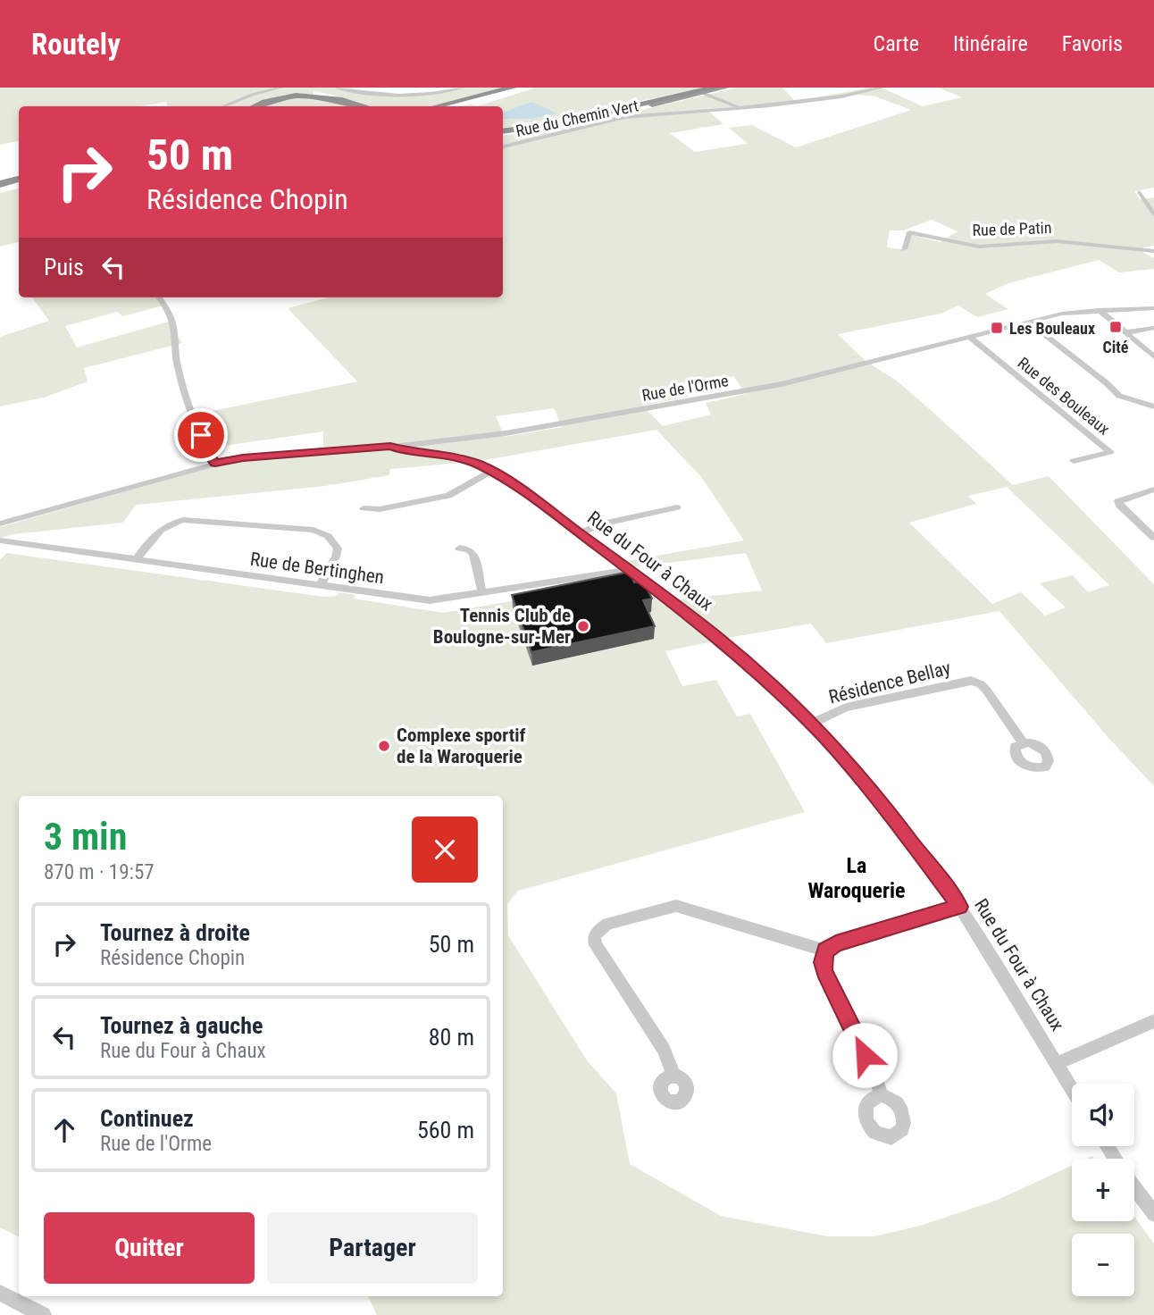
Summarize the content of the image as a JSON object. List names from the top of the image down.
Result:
{
  "streets": {
    "street": [
      "Rue du Chemin Vert",
      "Rue de Patin",
      "Rue de l'Orme",
      "Rue des Bouleaux",
      "Rue du Four à Chaux",
      "Rue de Bertinghen",
      "Résidence Bellay"
    ]
  },
  "crossings": [
    ["Rue de l'Orme", "Rue des Bouleaux"],
    ["Rue de l'Orme", "Rue du Four à Chaux"],
    ["Rue du Four à Chaux", "Rue de Bertinghen"],
    ["Rue du Four à Chaux", "Résidence Bellay"]
  ],
  "districts": ["La Waroquerie"],
  "places": {
    "transit": ["Cité", "Les Bouleaux"],
    "other": ["Tennis Club de Boulogne-sur-Mer", "Complexe sportif de la Waroquerie"]
  },
  "page": {
    "header": "Routely",
    "nav": ["Carte", "Itinéraire", "Favoris"],
    "turn": ["50 m", "Résidence Chopin"],
    "then": "Puis",
    "heading": ["3 min", "870 m · 19:57"],
    "list": [
      {
        "name": "Tournez à droite",
        "note": "Résidence Chopin",
        "value": "50 m"
      },
      {
        "name": "Tournez à gauche",
        "note": "Rue du Four à Chaux",
        "value": "80 m"
      },
      {
        "name": "Continuez",
        "note": "Rue de l'Orme",
        "value": "560 m"
      }
    ],
    "map_buttons": ["+", "−"],
    "buttons": ["Quitter", "Partager"]
  }
}
